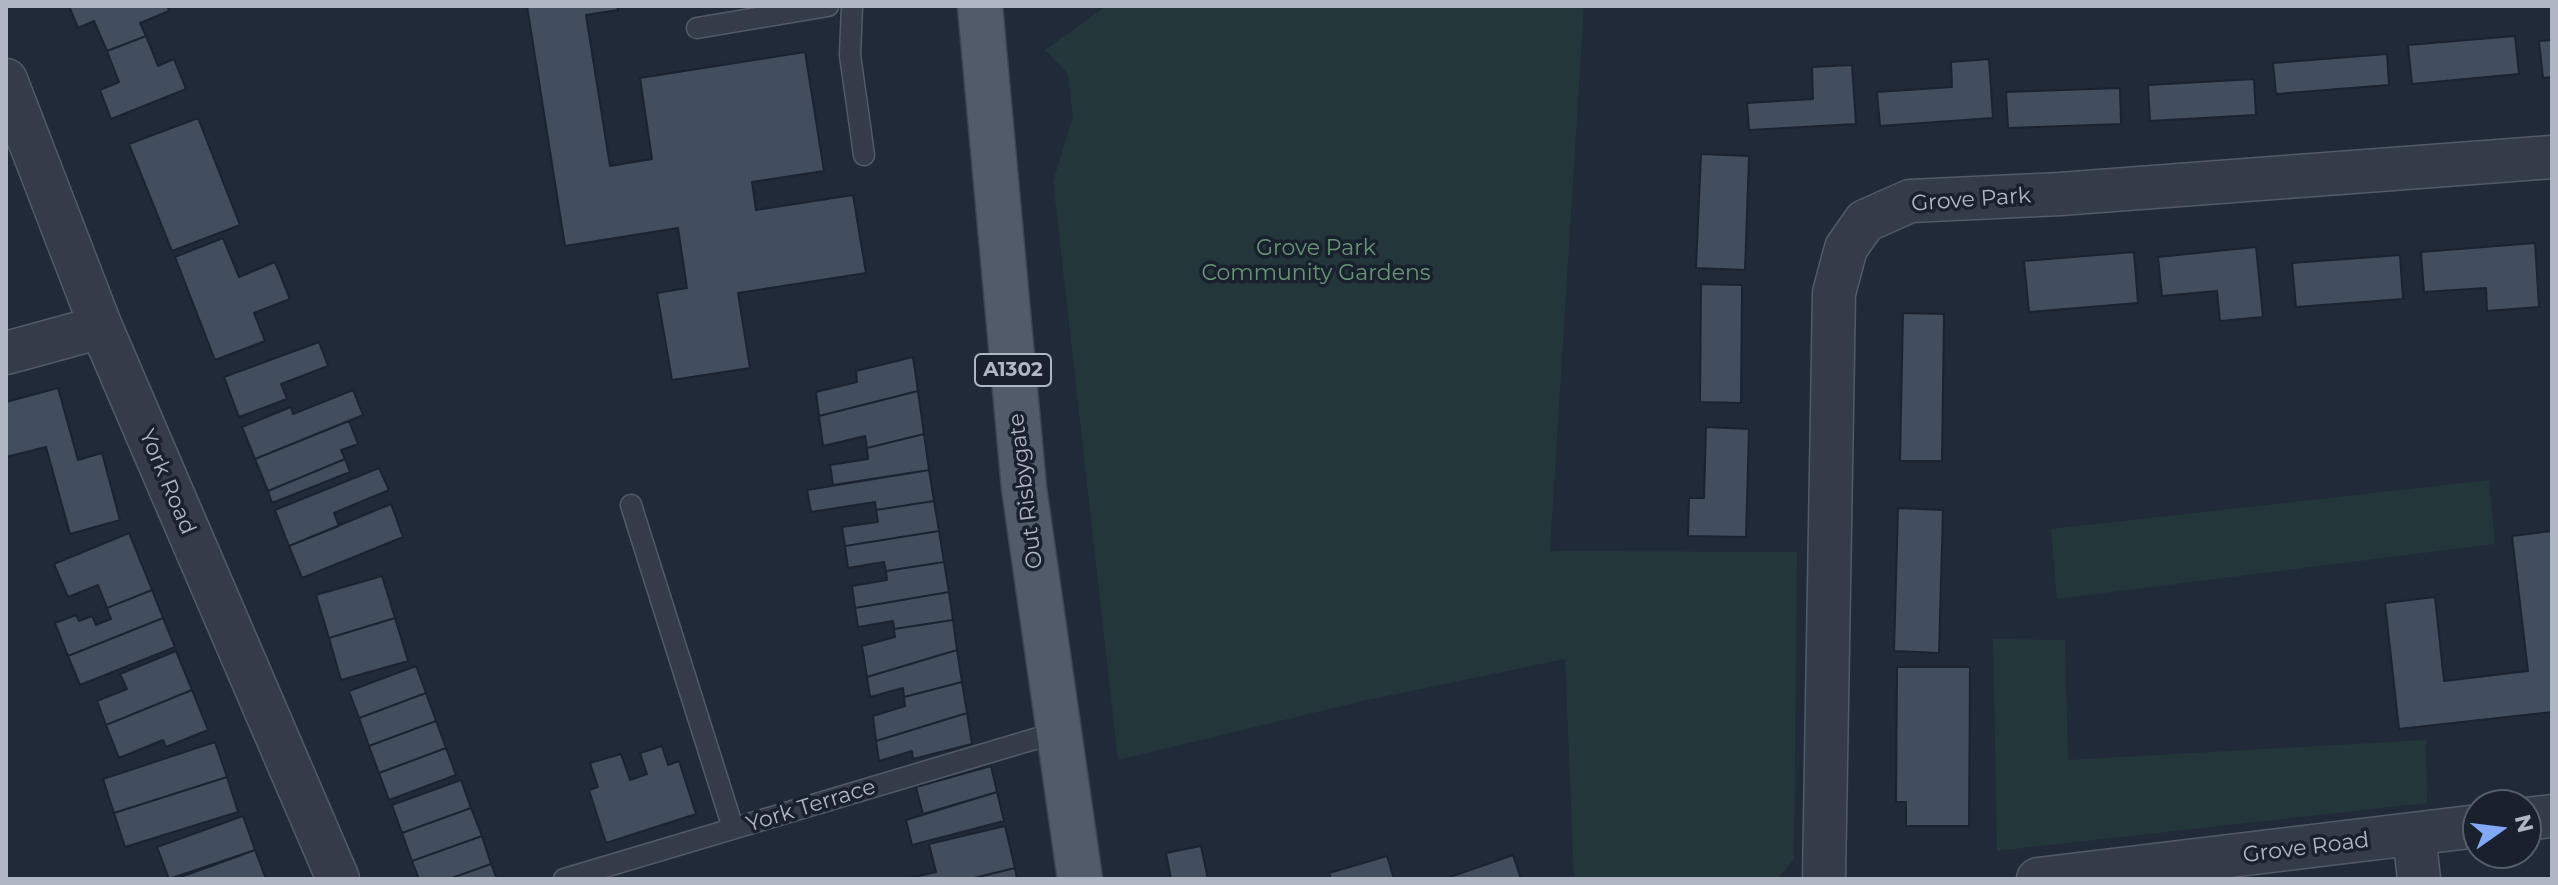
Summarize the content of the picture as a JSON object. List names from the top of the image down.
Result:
{
  "streets": {
    "main road": ["A1302", "Out Risbygate"],
    "street": ["Grove Park", "York Road", "Grove Road"],
    "lane": ["York Terrace"]
  },
  "crossings": [
    ["Out Risbygate", "York Terrace"]
  ],
  "parks": ["Grove Park Community Gardens"],
  "north": "right"
}
